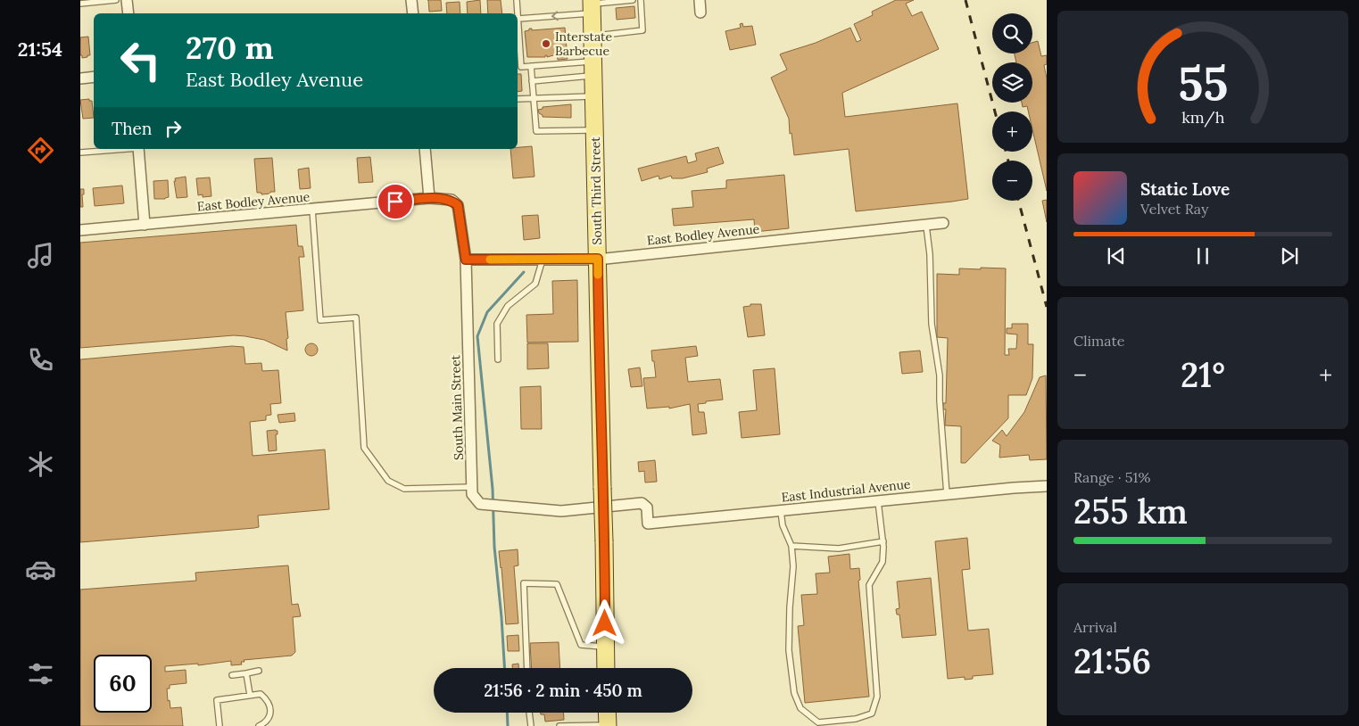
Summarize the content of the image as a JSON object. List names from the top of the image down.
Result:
{
  "streets": {
    "main road": ["South Third Street"],
    "street": ["East Bodley Avenue", "South Main Street", "East Industrial Avenue"]
  },
  "crossings": [
    ["South Third Street", "East Bodley Avenue"],
    ["East Bodley Avenue", "South Main Street"],
    ["South Main Street", "East Industrial Avenue"]
  ],
  "places": ["Interstate Barbecue"],
  "page": {
    "tabs": "21:54",
    "map_buttons": ["+", "−"],
    "turn": ["270 m", "East Bodley Avenue"],
    "then": "Then",
    "song": ["Static Love", "Velvet Ray"],
    "tile": [
      "Climate",
      ["Range · 51%", "255 km"],
      ["Arrival", "21:56"]
    ],
    "heat": ["−", "21°", "+"],
    "limit": "60",
    "trip": "21:56 · 2 min · 450 m",
    "gauge": ["55", "km/h"]
  }
}
